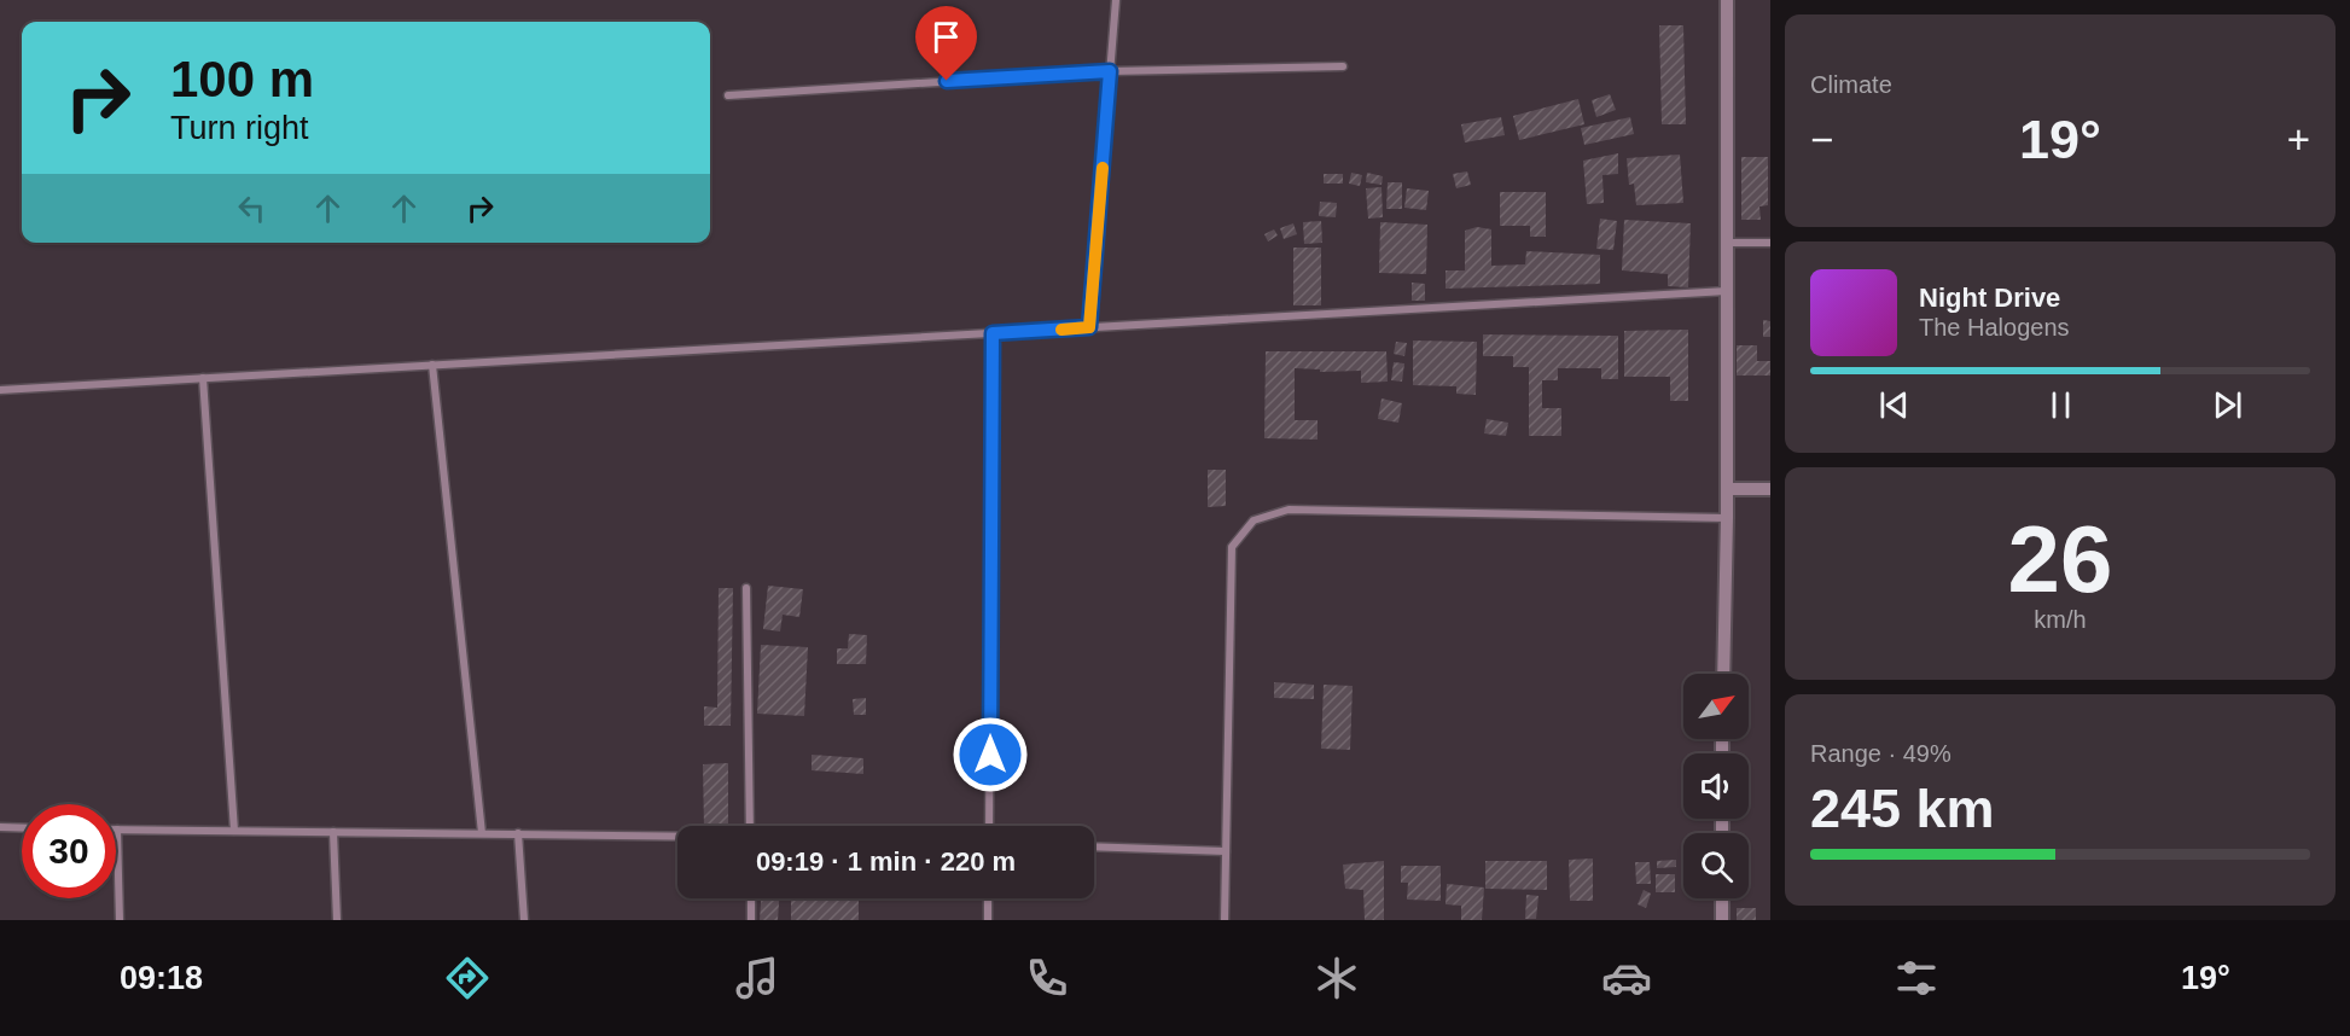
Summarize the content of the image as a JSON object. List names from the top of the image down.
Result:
{
  "north": "top right",
  "page": {
    "tile": [
      "Climate",
      ["26", "km/h"],
      ["Range · 49%", "245 km"]
    ],
    "turn": ["100 m", "Turn right"],
    "heat": ["−", "19°", "+"],
    "song": ["Night Drive", "The Halogens"],
    "limit": "30",
    "trip": "09:19 · 1 min · 220 m",
    "tabs": ["09:18", "19°"]
  }
}
